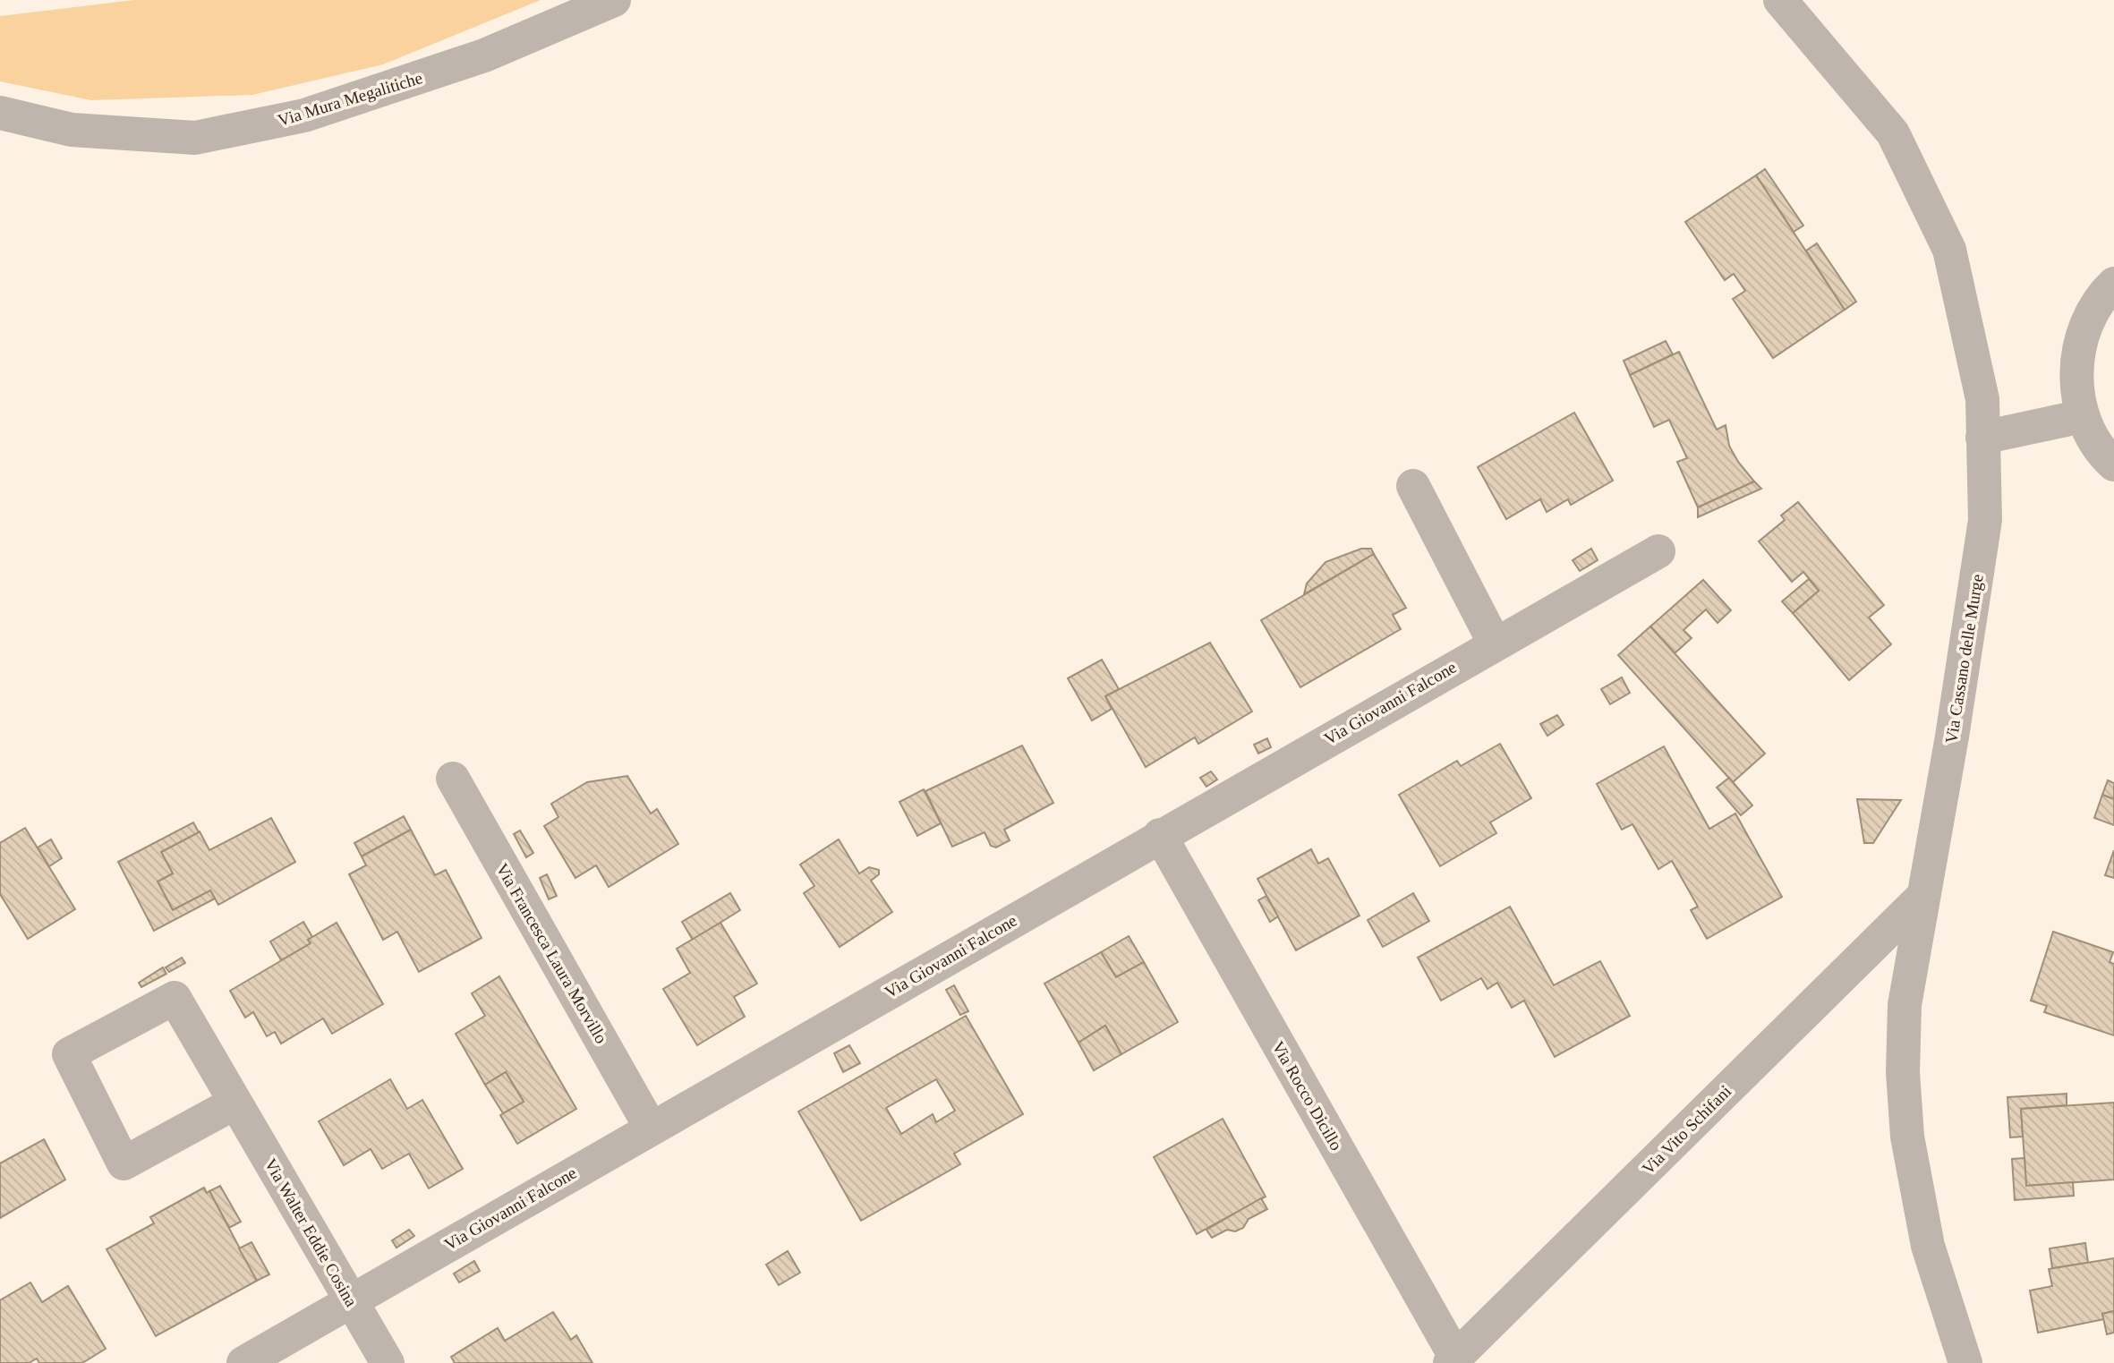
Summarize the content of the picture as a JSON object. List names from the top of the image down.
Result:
{
  "streets": {
    "street": [
      "Via Mura Megalitiche",
      "Via Cassano delle Murge",
      "Via Giovanni Falcone",
      "Via Francesca Laura Morvillo",
      "Via Rocco Dicillo",
      "Via Vito Schifani",
      "Via Walter Eddie Cosina"
    ]
  },
  "crossings": [
    ["Via Cassano delle Murge", "Via Vito Schifani"],
    ["Via Giovanni Falcone", "Via Francesca Laura Morvillo"],
    ["Via Giovanni Falcone", "Via Rocco Dicillo"],
    ["Via Giovanni Falcone", "Via Walter Eddie Cosina"],
    ["Via Rocco Dicillo", "Via Vito Schifani"]
  ]
}
